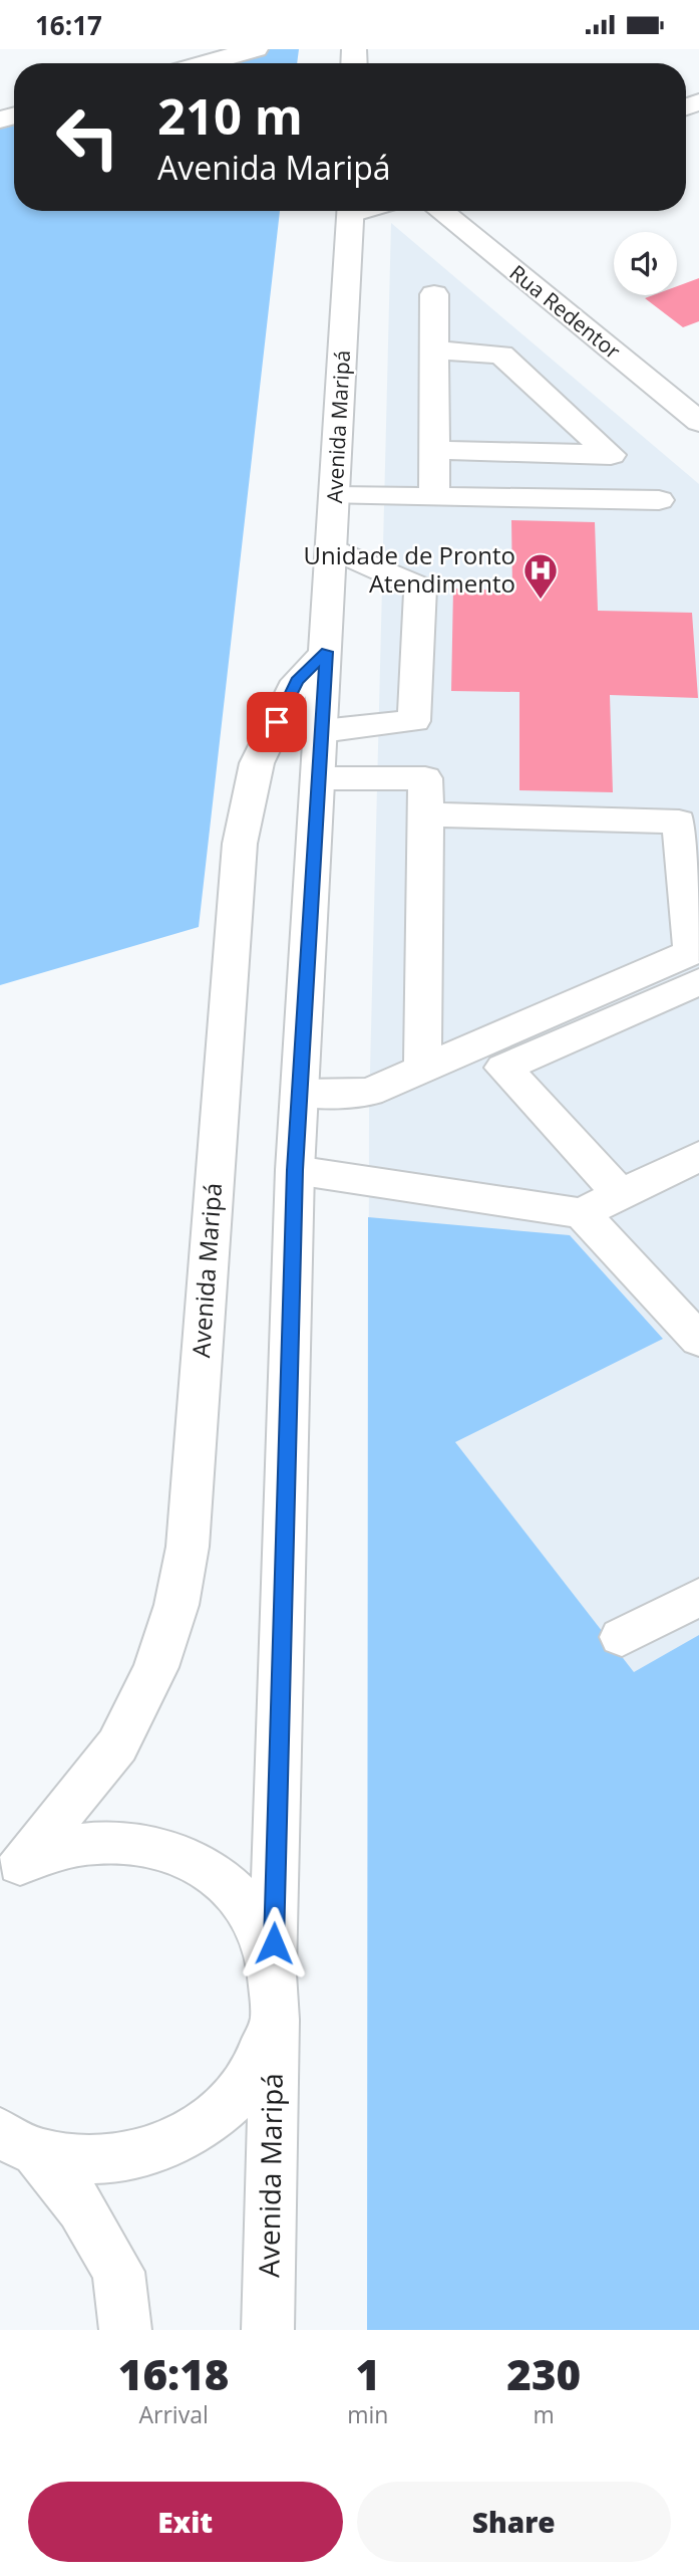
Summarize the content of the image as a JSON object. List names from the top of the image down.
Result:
{
  "streets": {
    "main road": ["Rua Redentor", "Avenida Maripá"]
  },
  "places": {
    "hospital": ["Unidade de Pronto Atendimento"]
  },
  "page": {
    "status": "16:17",
    "turn": ["210 m", "Avenida Maripá"],
    "eta": [
      "16:18",
      "Arrival",
      "1",
      "min",
      "230",
      "m"
    ],
    "buttons": ["Exit", "Share"]
  }
}
